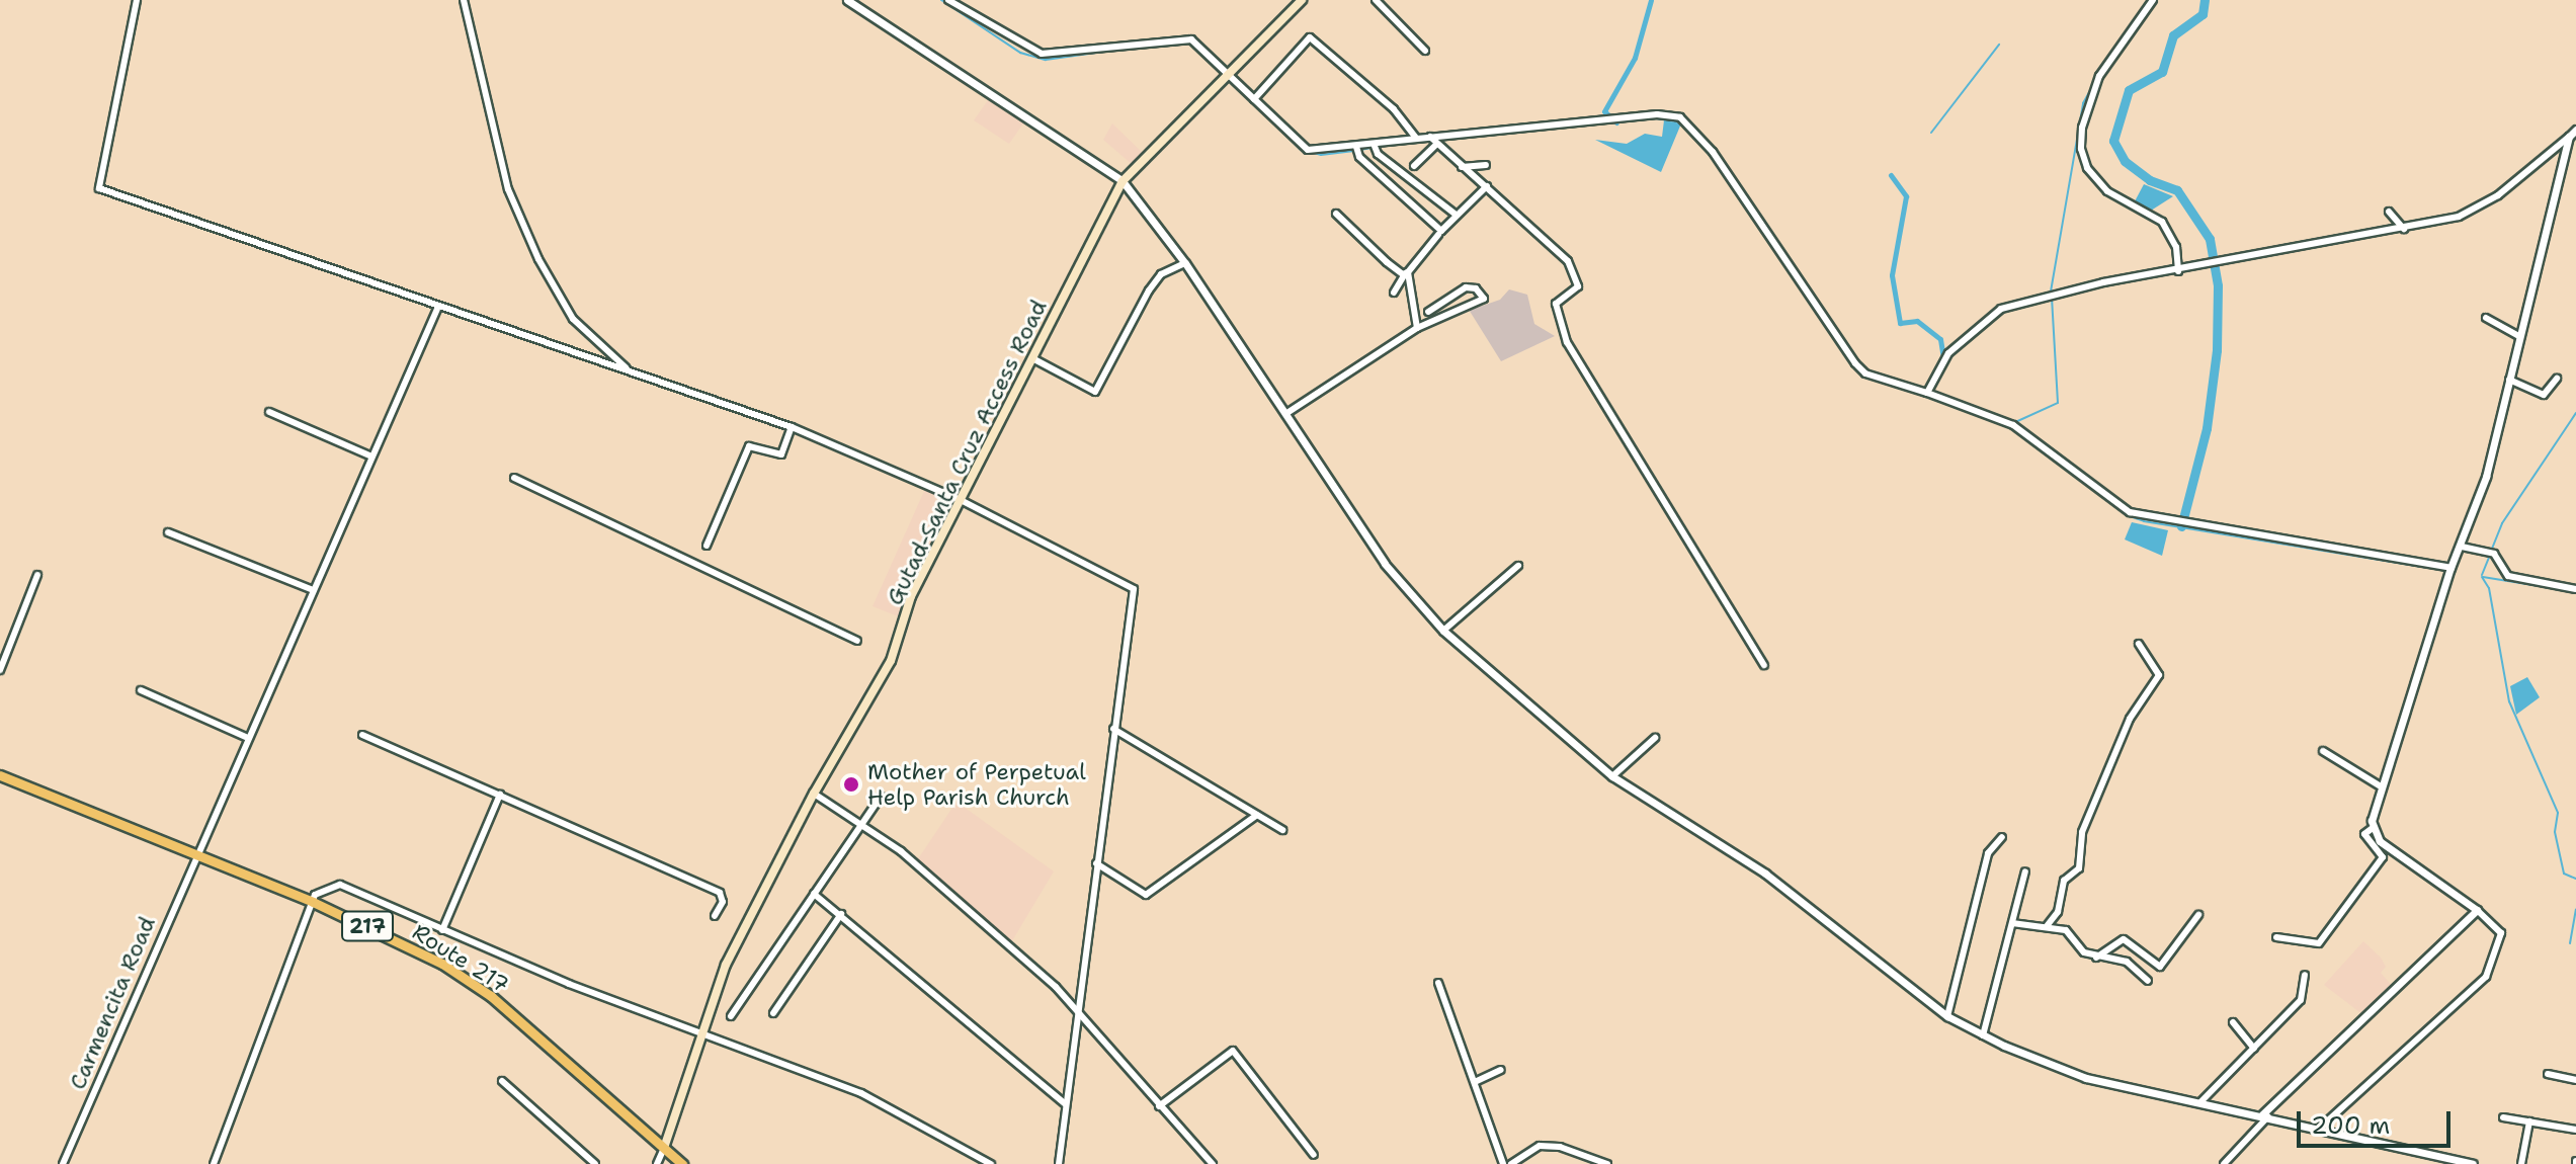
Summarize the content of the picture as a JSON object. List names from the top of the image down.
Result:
{
  "streets": {
    "main road": ["Gutad-Santa Cruz Access Road", "217", "Route 217"],
    "street": ["Carmencita Road"]
  },
  "crossings": [
    ["Gutad-Santa Cruz Access Road", "Route 217"],
    ["Route 217", "Carmencita Road"]
  ],
  "places": ["Mother of Perpetual Help Parish Church"],
  "scale_bar": "200 m"
}
